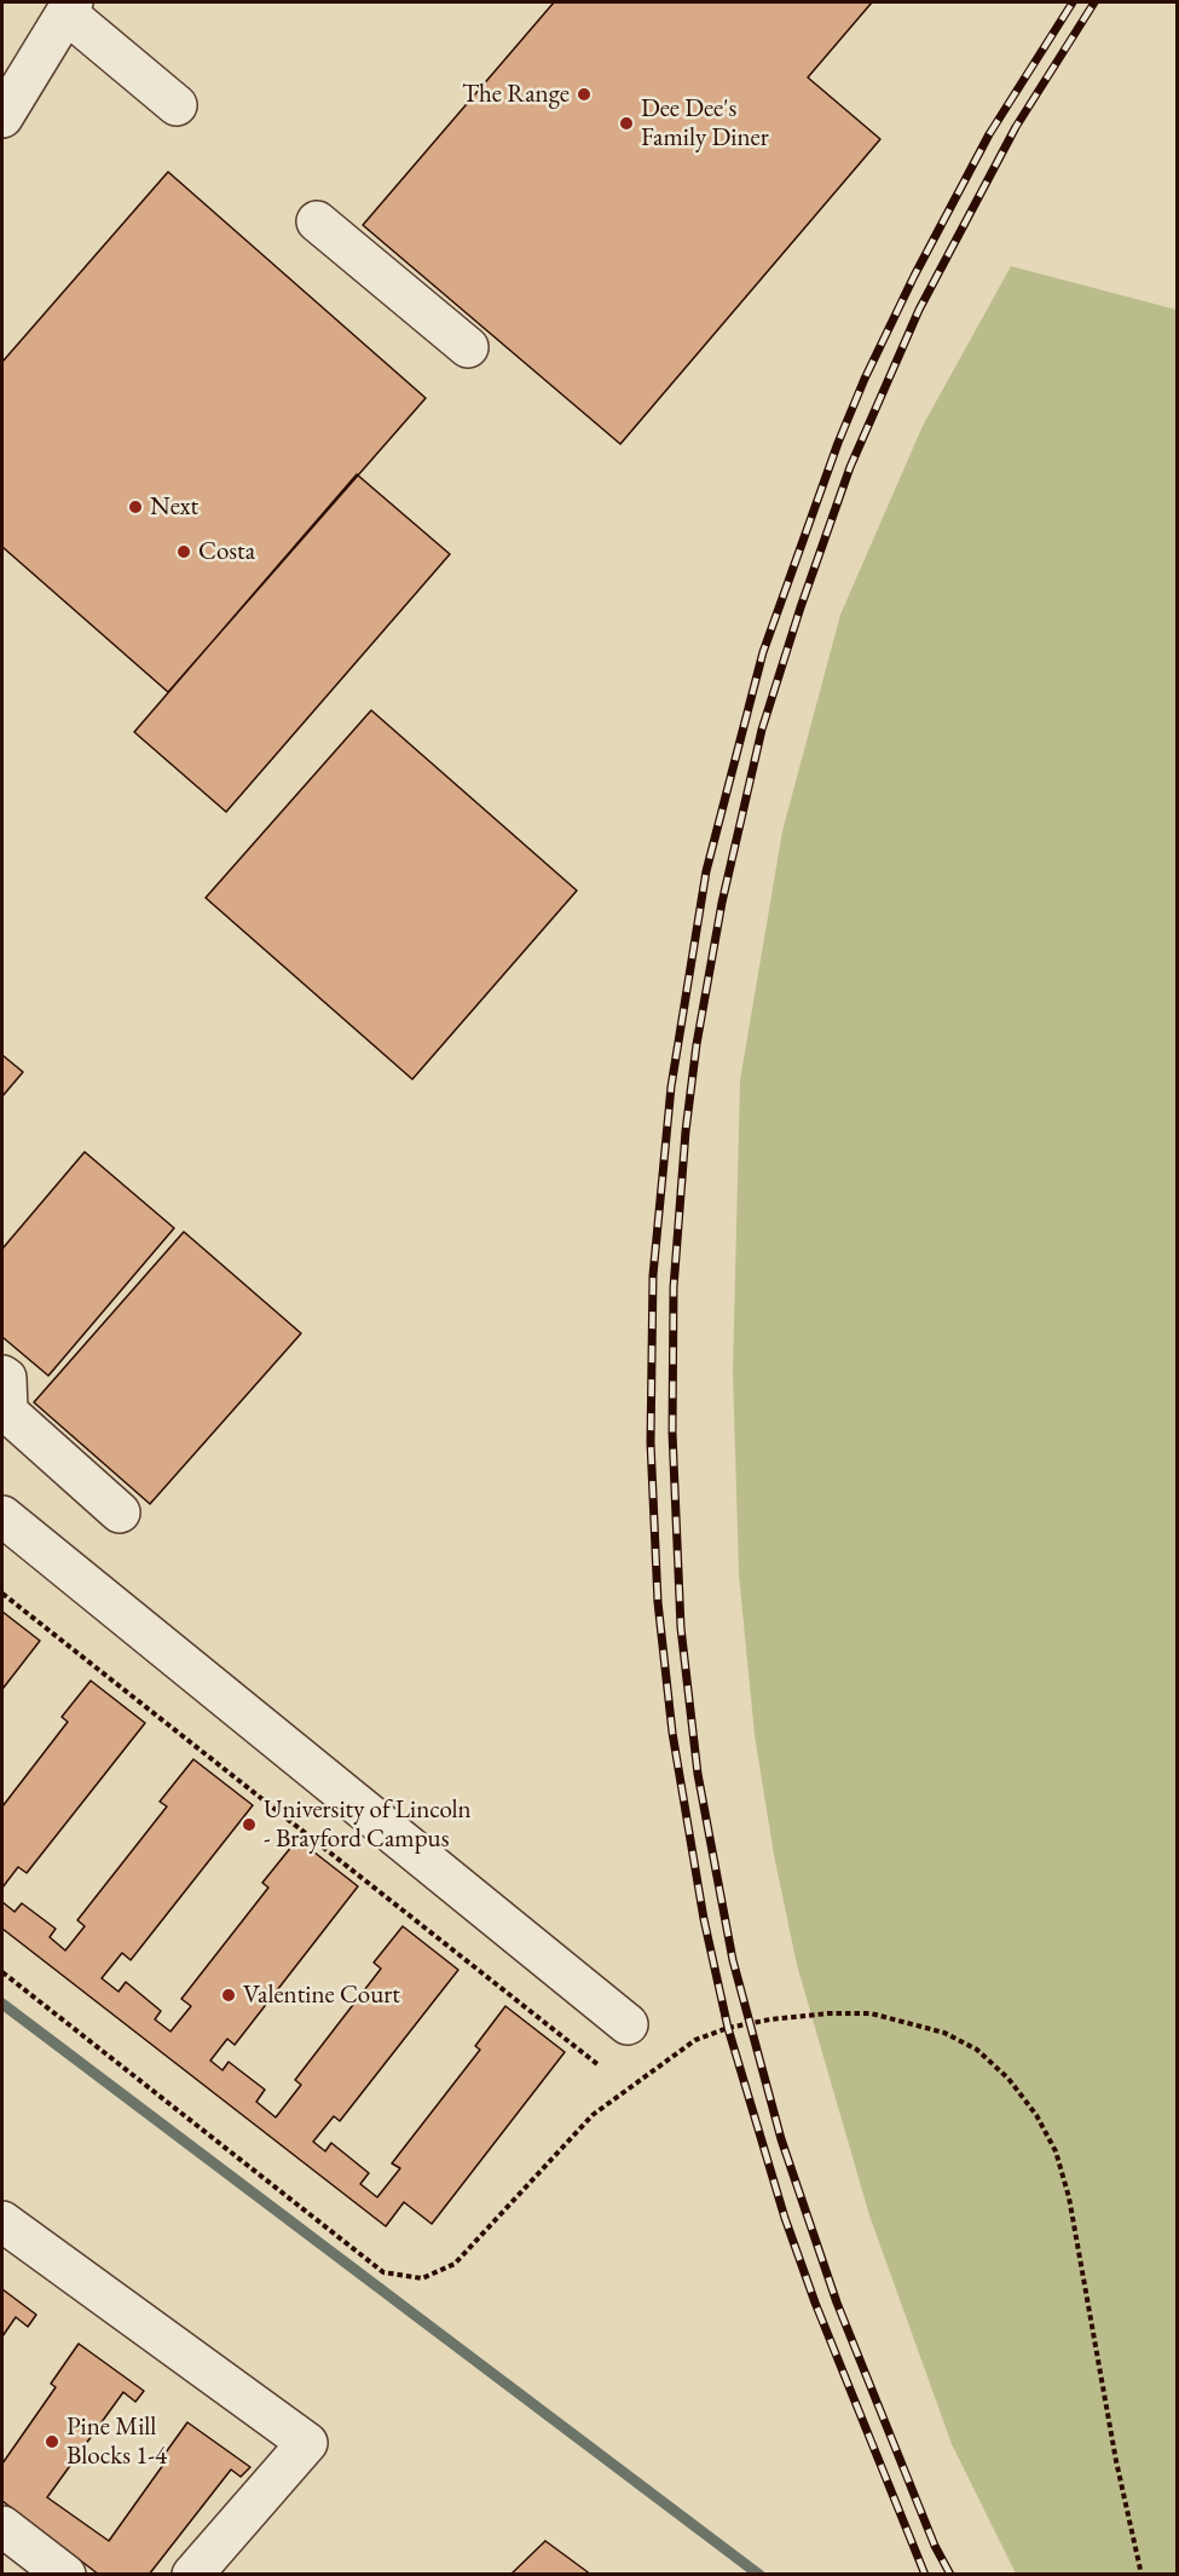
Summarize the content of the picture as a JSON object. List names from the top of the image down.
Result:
{
  "places": [
    "The Range",
    "Dee Dee's Family Diner",
    "Next",
    "Costa",
    "University of Lincoln - Brayford Campus",
    "Valentine Court",
    "Pine Mill Blocks 1-4"
  ]
}
